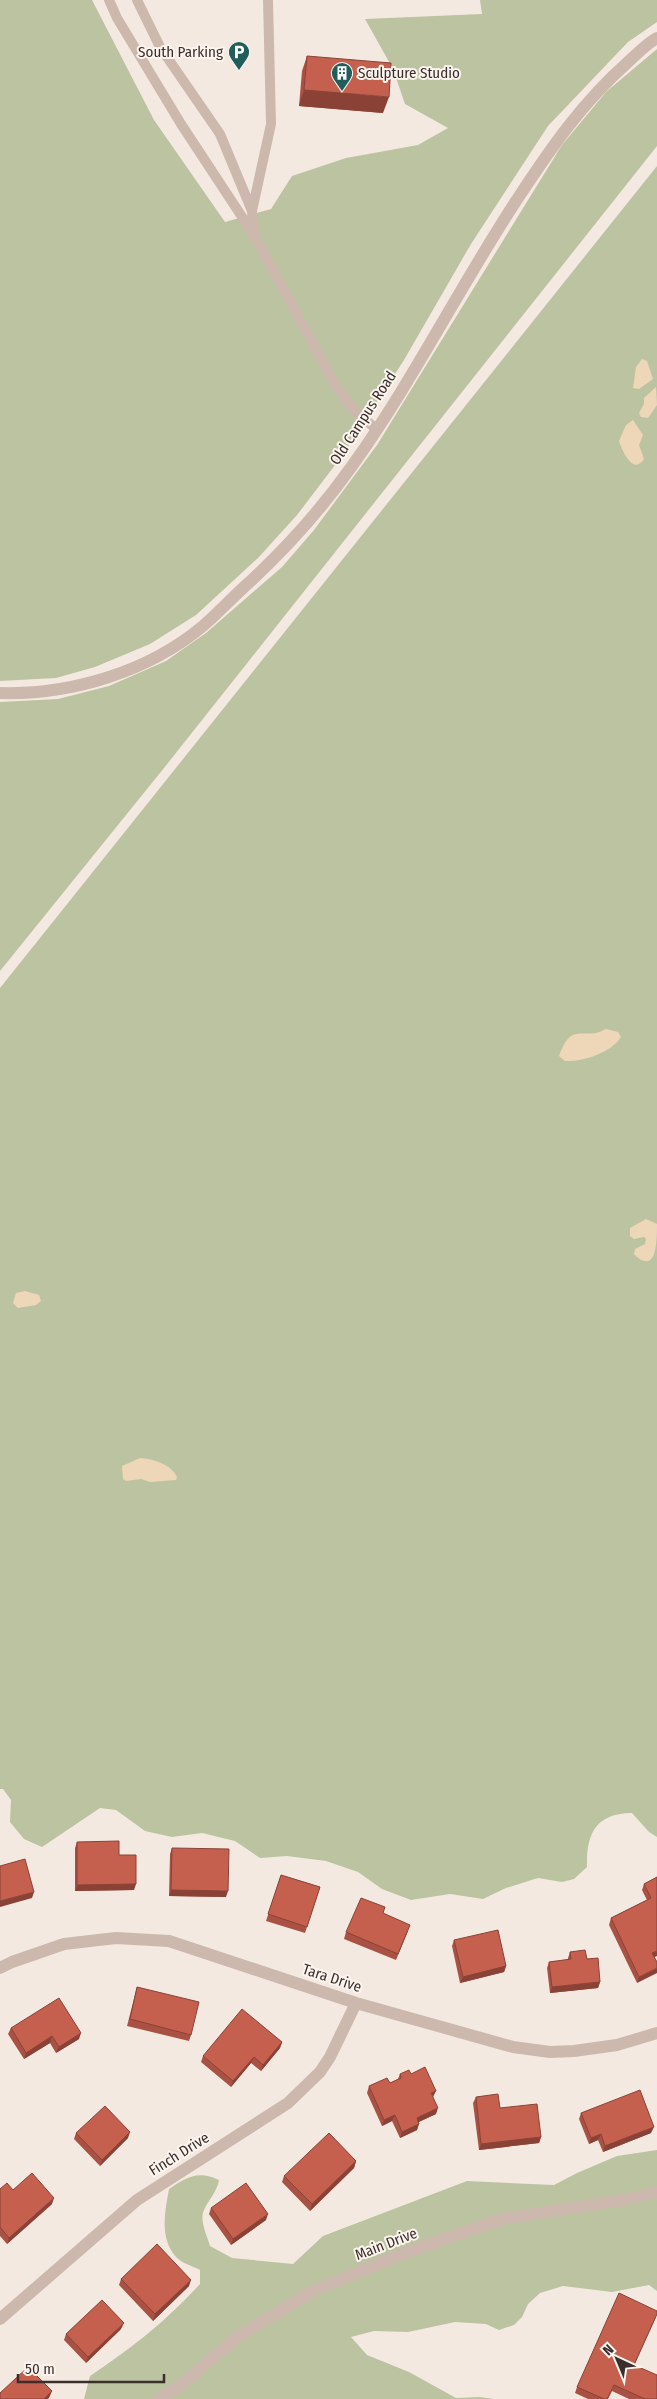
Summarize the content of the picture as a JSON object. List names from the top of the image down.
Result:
{
  "streets": {
    "street": [
      "Old Campus Road",
      "Tara Drive",
      "Finch Drive",
      "Main Drive"
    ]
  },
  "crossings": [
    ["Tara Drive", "Finch Drive"]
  ],
  "places": {
    "parking": ["South Parking"],
    "building": ["Sculpture Studio"]
  },
  "scale_bar": "50 m",
  "north": "top left"
}
